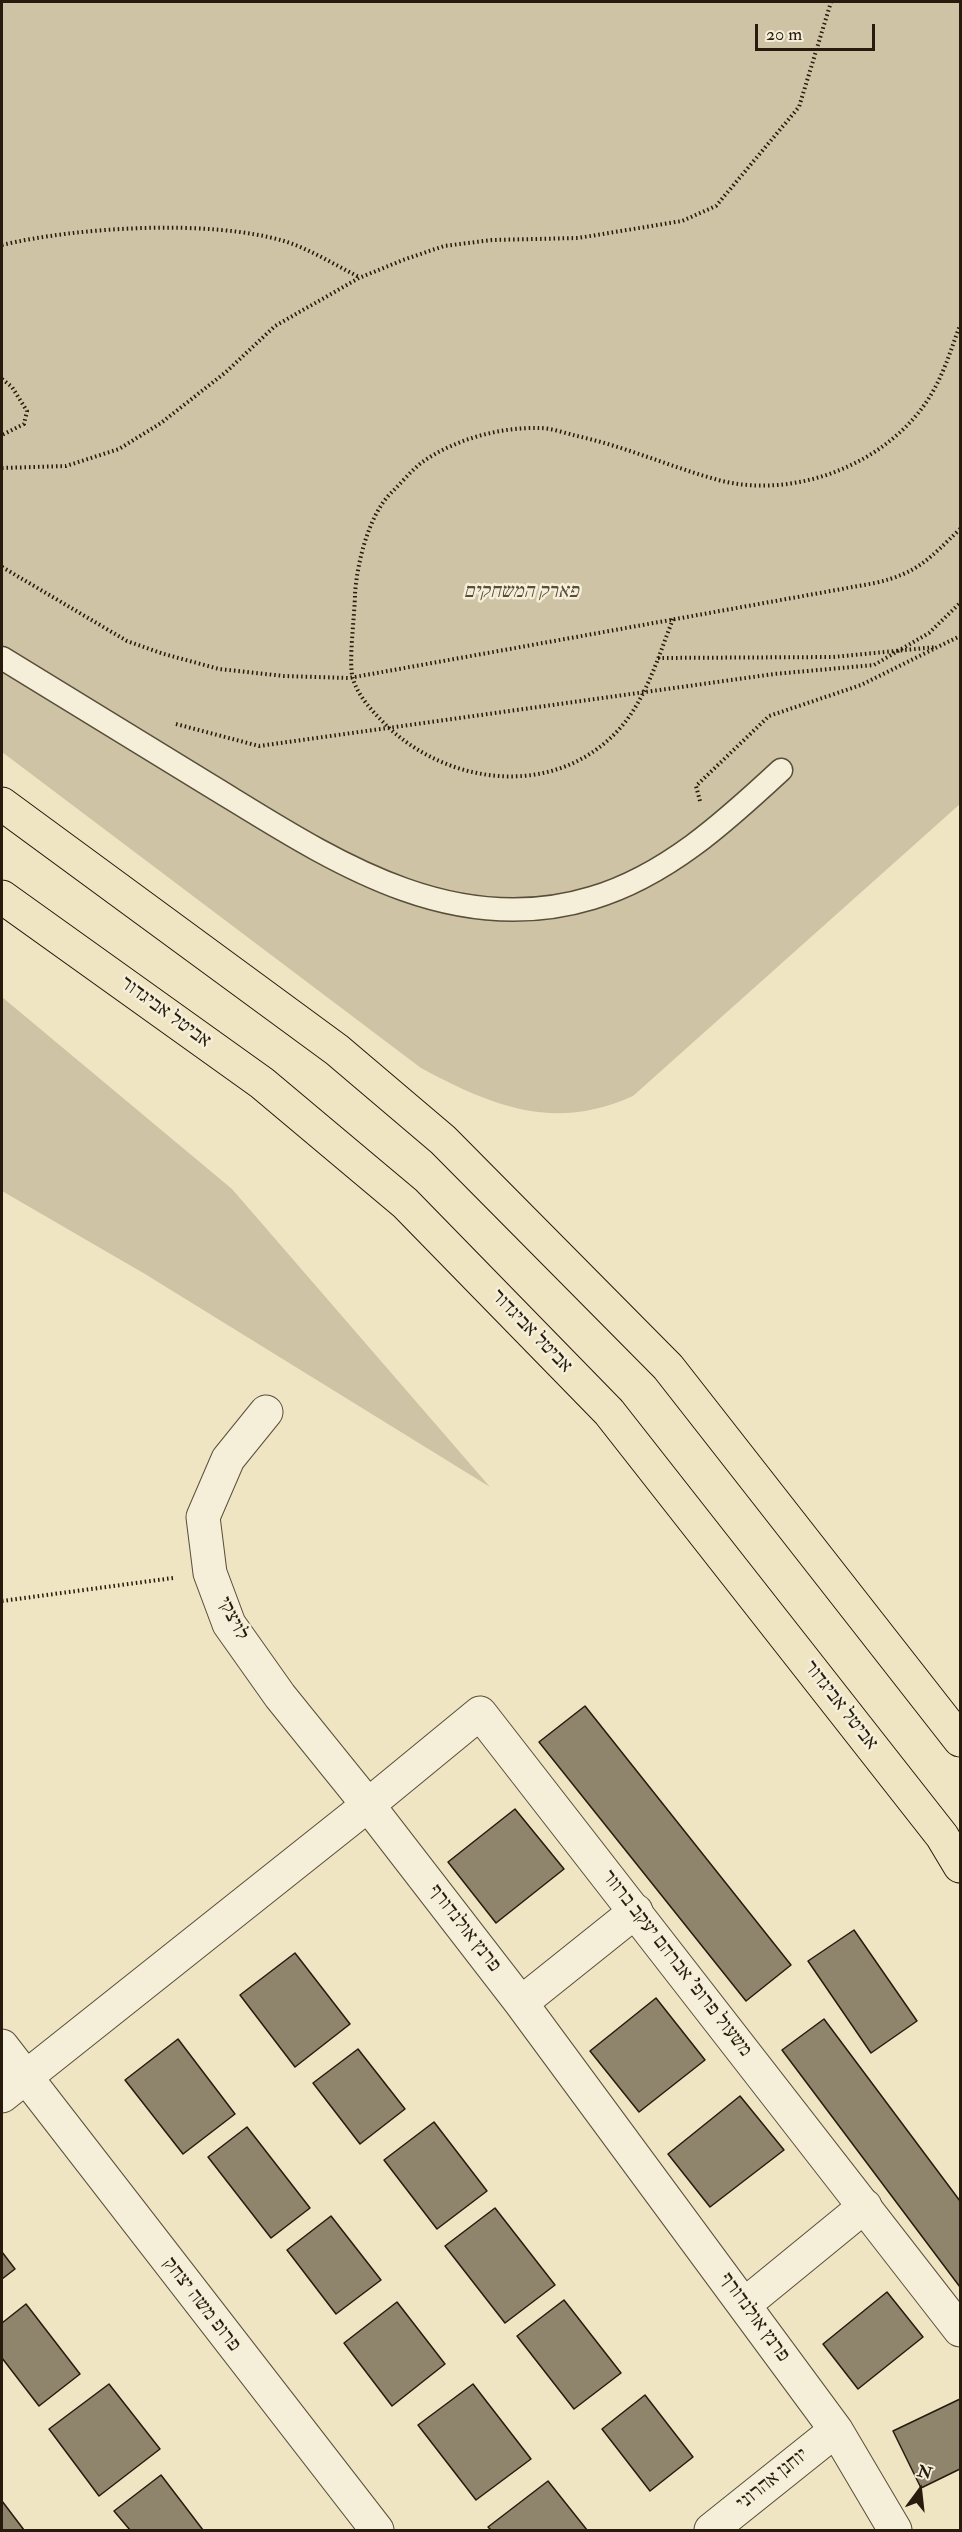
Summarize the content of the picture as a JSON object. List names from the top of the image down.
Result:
{
  "streets": {
    "main road": ["אביטל אביגדור"],
    "street": [
      "לויצקי",
      "פרנץ אולנדורף",
      "משעול פרופ' אברהם יעקב ברוור",
      "פרופ משה יצחק",
      "יוחנן אהרוני"
    ]
  },
  "crossings": [
    ["לויצקי", "פרנץ אולנדורף"],
    ["לויצקי", "משעול פרופ' אברהם יעקב ברוור"],
    ["פרנץ אולנדורף", "משעול פרופ' אברהם יעקב ברוור"],
    ["פרנץ אולנדורף", "יוחנן אהרוני"]
  ],
  "parks": ["פארק המשחקים"],
  "scale_bar": "20 m",
  "north": "top"
}
